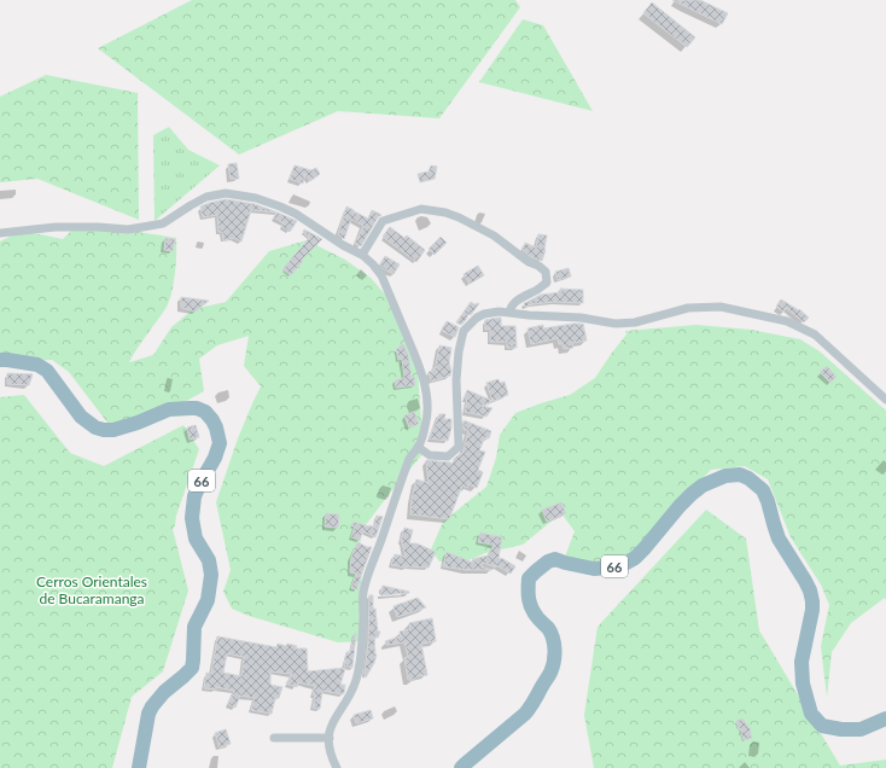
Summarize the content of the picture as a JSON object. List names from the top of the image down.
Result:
{
  "streets": {
    "highway": ["66"]
  },
  "parks": ["Cerros Orientales de Bucaramanga"]
}
